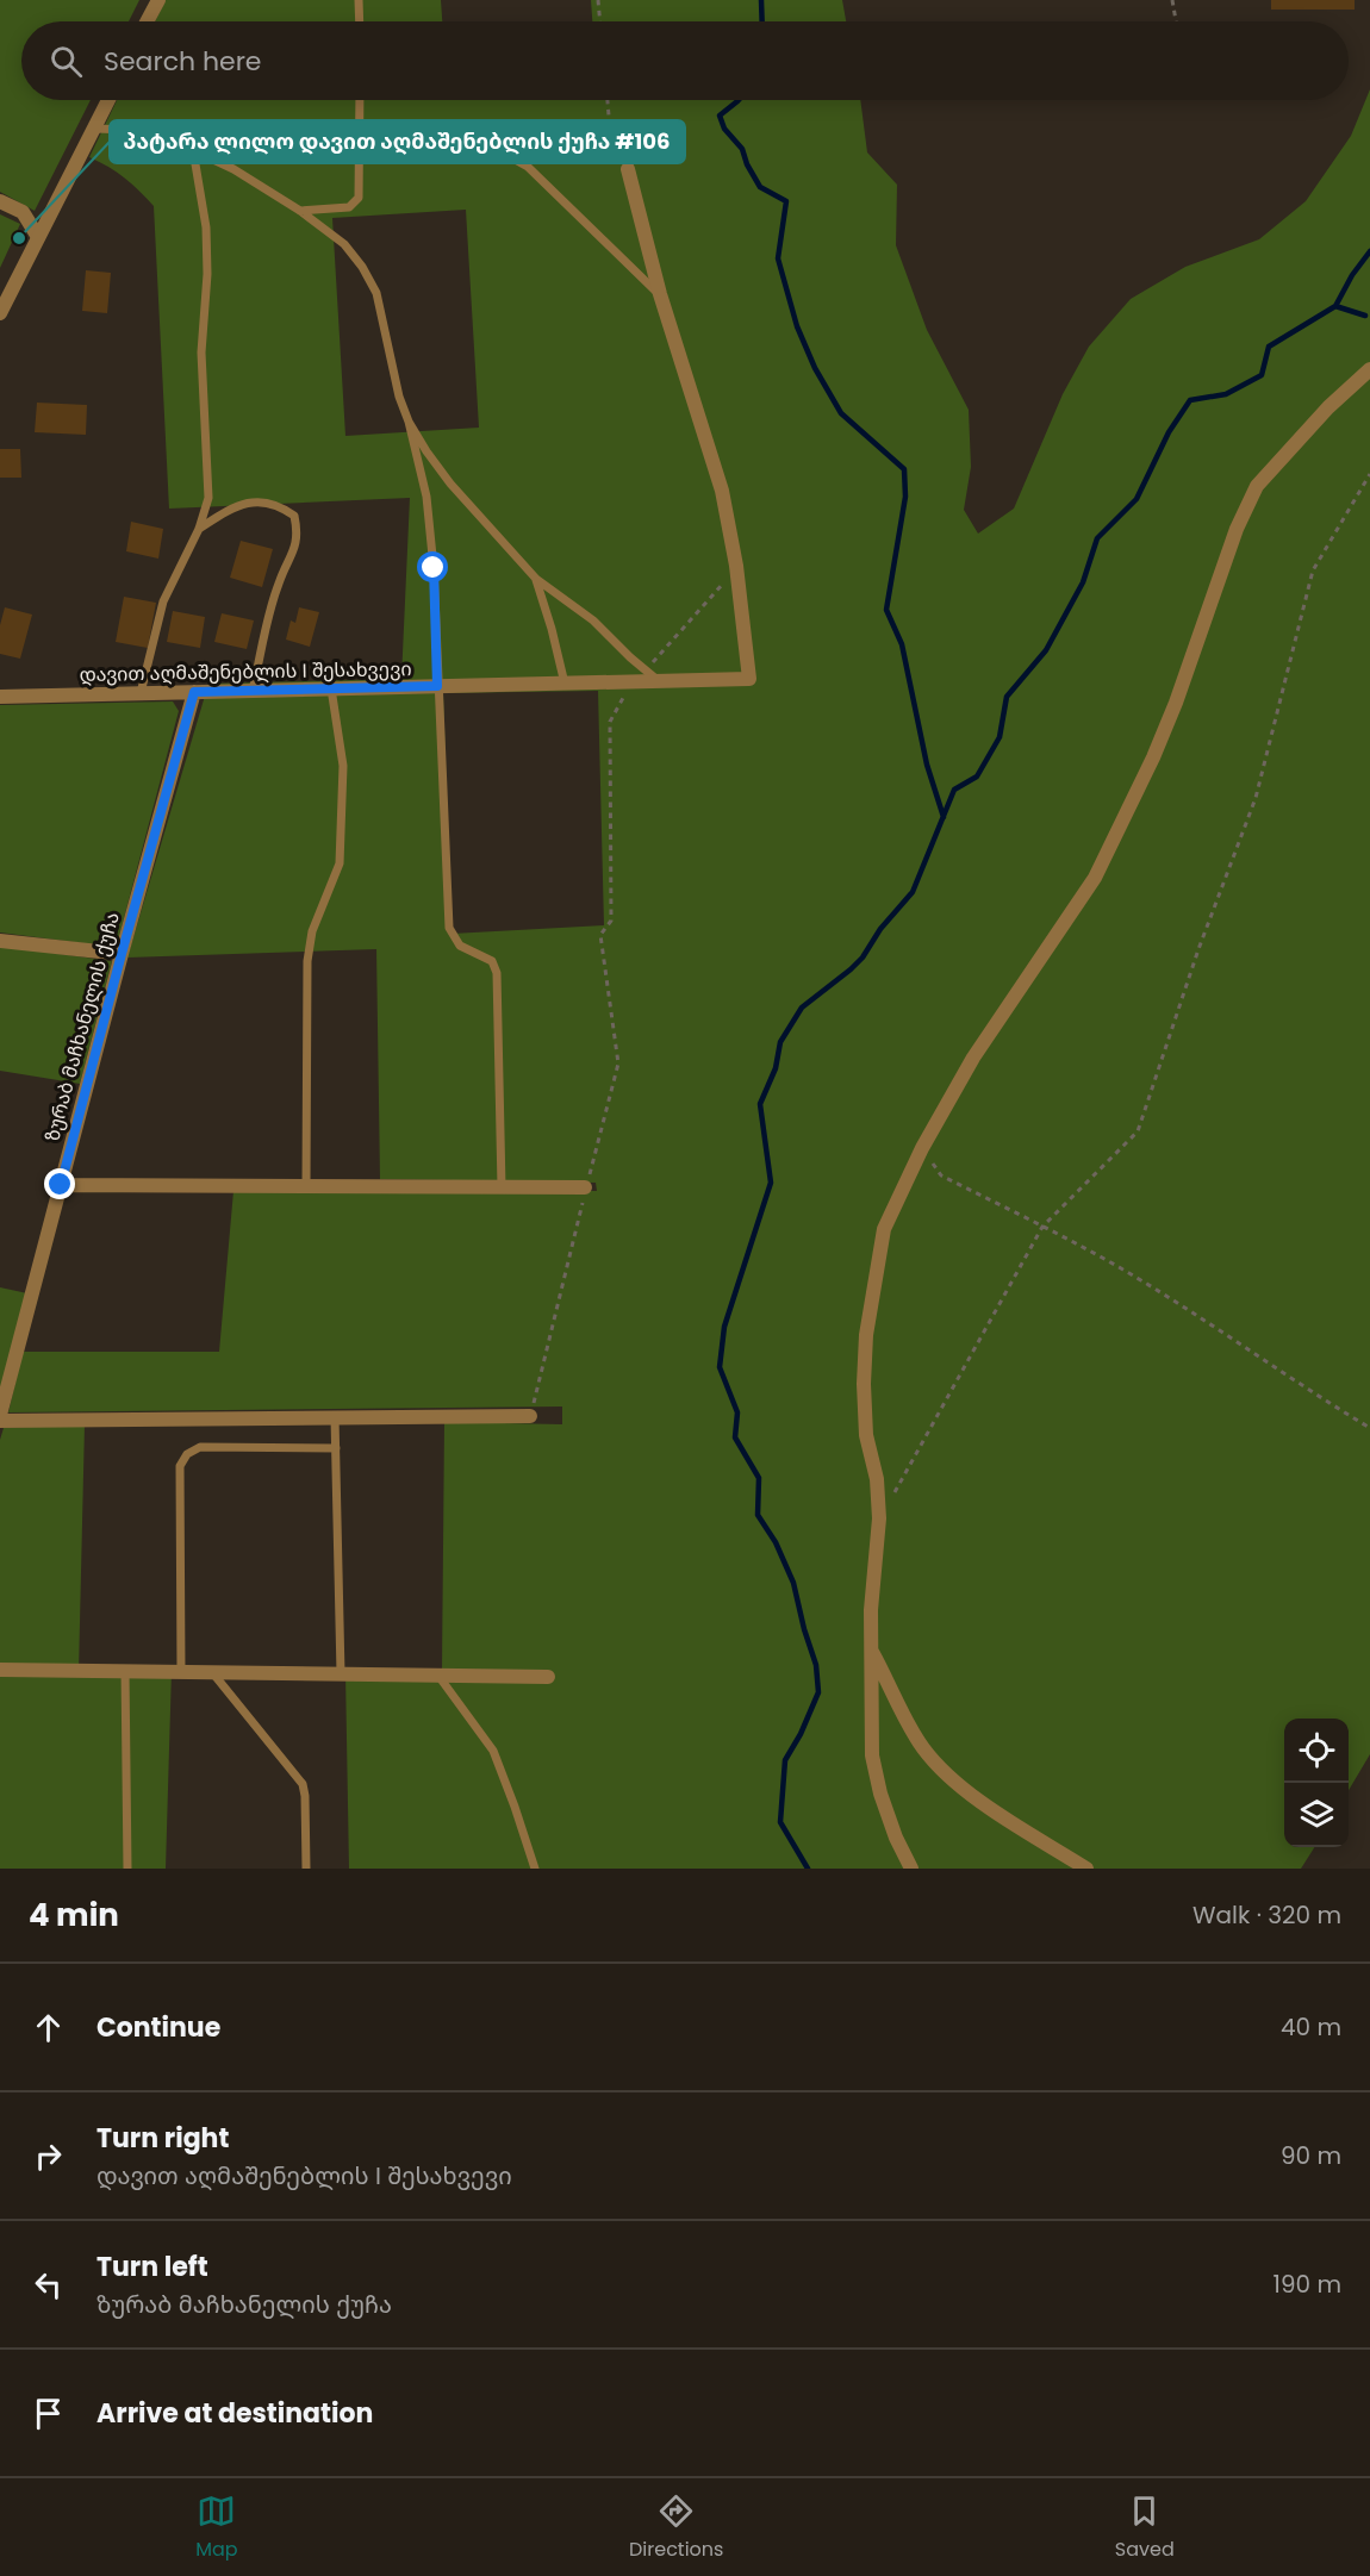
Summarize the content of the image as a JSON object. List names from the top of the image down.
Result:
{
  "streets": {
    "street": ["დავით აღმაშენებლის I შესახვევი", "ზურაბ მაჩხანელის ქუჩა"]
  },
  "crossings": [
    ["დავით აღმაშენებლის I შესახვევი", "ზურაბ მაჩხანელის ქუჩა"]
  ],
  "places": ["პატარა ლილო დავით აღმაშენებლის ქუჩა #106"],
  "page": {
    "search": "Search here",
    "heading": ["4 min", "Walk · 320 m"],
    "list": [
      ["Continue", "40 m"],
      ["Turn right", "დავით აღმაშენებლის I შესახვევი", "90 m"],
      ["Turn left", "ზურაბ მაჩხანელის ქუჩა", "190 m"],
      "Arrive at destination"
    ],
    "nav": ["Map", "Directions", "Saved"]
  }
}
